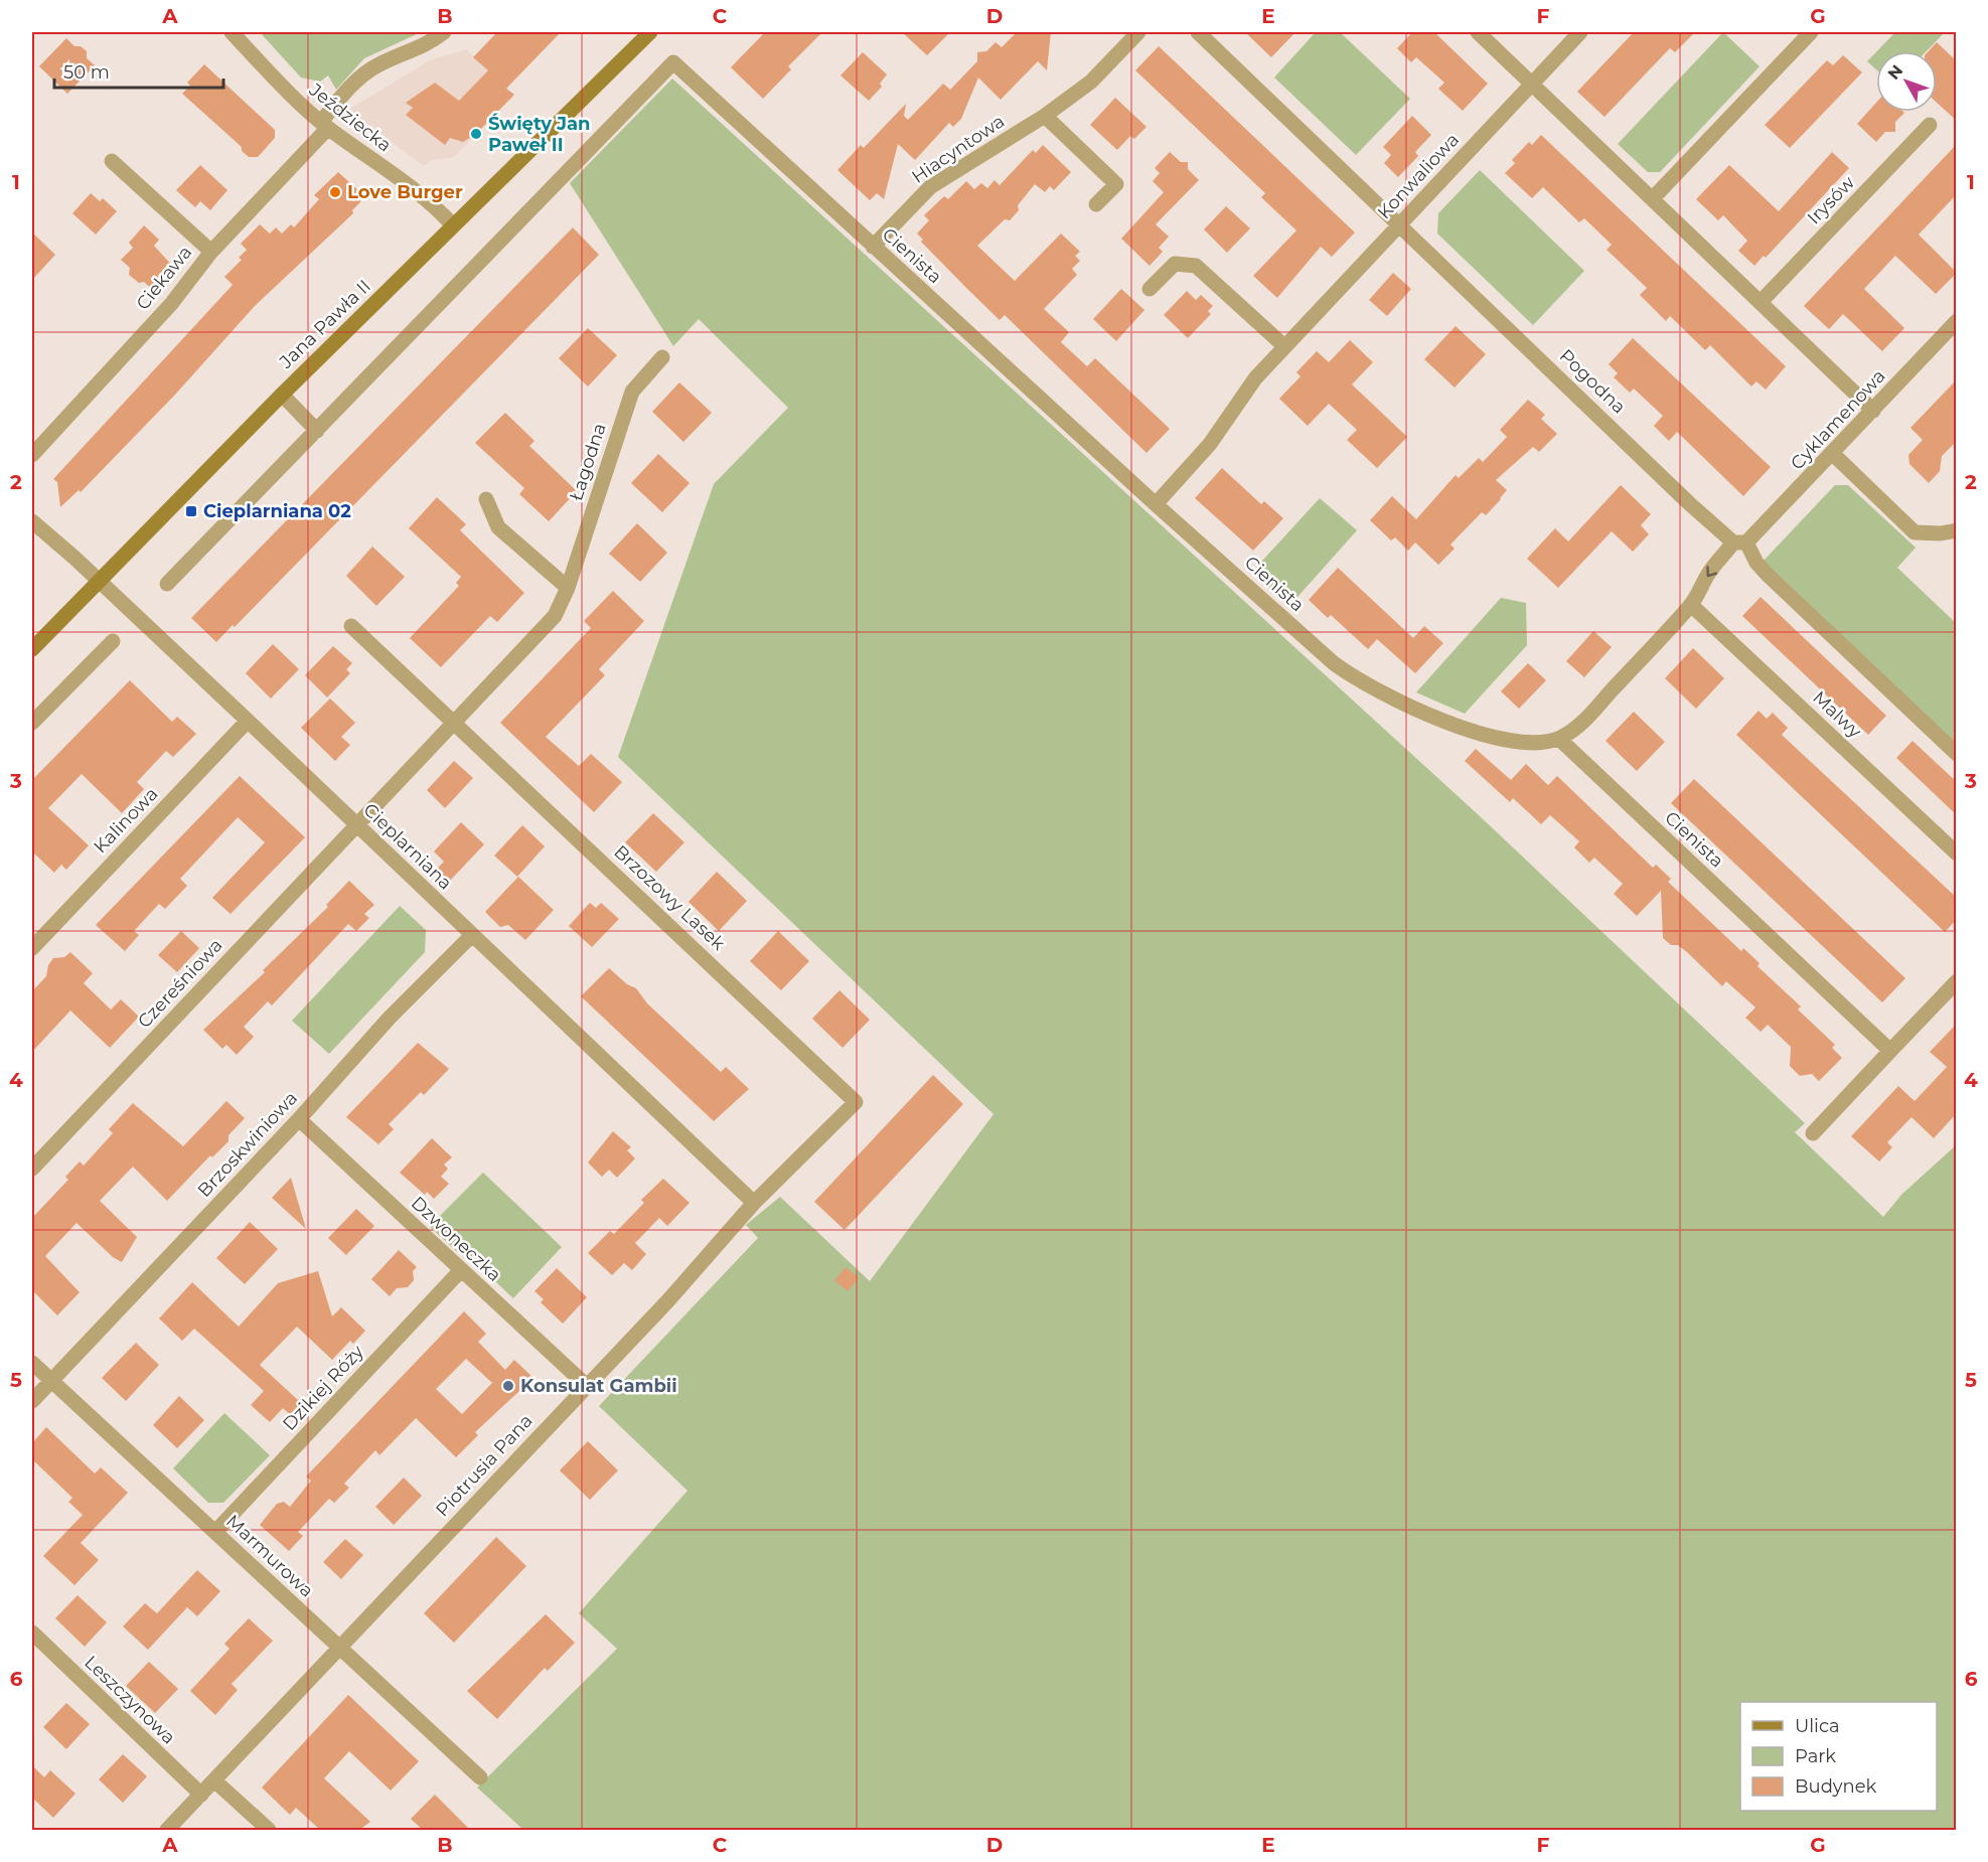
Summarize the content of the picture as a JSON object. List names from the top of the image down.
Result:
{
  "streets": {
    "street": [
      "Jeździecka",
      "Hiacyntowa",
      "Konwaliowa",
      "Irysów",
      "Cienista",
      "Ciekawa",
      "Jana Pawła II",
      "Pogodna",
      "Cyklamenowa",
      "Łagodna",
      "Malwy",
      "Kalinowa",
      "Cieplarniana",
      "Brzozowy Lasek",
      "Czereśniowa",
      "Brzoskwiniowa",
      "Dzwoneczka",
      "Dzikiej Róży",
      "Piotrusia Pana",
      "Marmurowa",
      "Leszczynowa"
    ]
  },
  "crossings": [
    ["Jeździecka", "Ciekawa"],
    ["Jeździecka", "Jana Pawła II"],
    ["Hiacyntowa", "Cienista"],
    ["Konwaliowa", "Cienista"],
    ["Konwaliowa", "Pogodna"],
    ["Cienista", "Cyklamenowa"],
    ["Jana Pawła II", "Cieplarniana"],
    ["Pogodna", "Cyklamenowa"],
    ["Cyklamenowa", "Malwy"],
    ["Łagodna", "Cieplarniana"],
    ["Łagodna", "Brzozowy Lasek"],
    ["Łagodna", "Czereśniowa"],
    ["Kalinowa", "Cieplarniana"],
    ["Cieplarniana", "Czereśniowa"],
    ["Cieplarniana", "Brzoskwiniowa"],
    ["Cieplarniana", "Piotrusia Pana"],
    ["Brzozowy Lasek", "Piotrusia Pana"],
    ["Brzoskwiniowa", "Dzwoneczka"],
    ["Brzoskwiniowa", "Marmurowa"],
    ["Dzwoneczka", "Dzikiej Róży"],
    ["Dzwoneczka", "Piotrusia Pana"],
    ["Dzikiej Róży", "Marmurowa"],
    ["Piotrusia Pana", "Marmurowa"],
    ["Piotrusia Pana", "Leszczynowa"]
  ],
  "places": {
    "other": ["Święty Jan Paweł II", "Love Burger", "Konsulat Gambii"],
    "transit": ["Cieplarniana 02"]
  },
  "legend": ["Ulica", "Park", "Budynek"],
  "scale_bar": "50 m",
  "north": "top left",
  "grid": {
    "columns": [
      "A",
      "B",
      "C",
      "D",
      "E",
      "F",
      "G"
    ],
    "rows": [
      "1",
      "2",
      "3",
      "4",
      "5",
      "6"
    ]
  }
}
